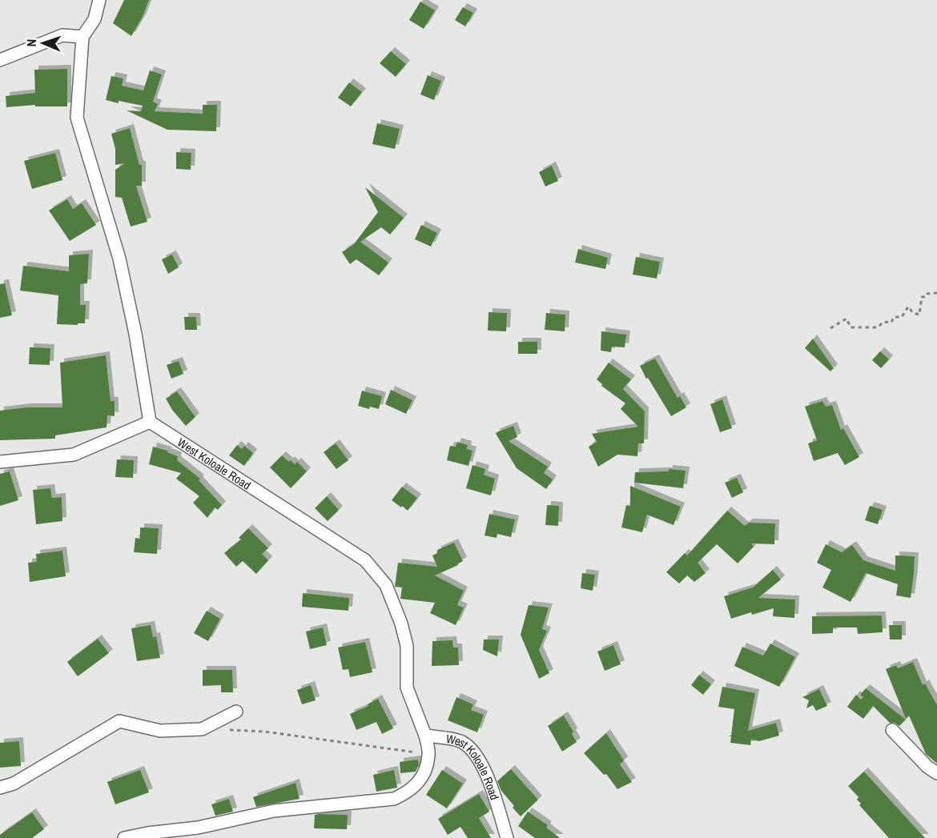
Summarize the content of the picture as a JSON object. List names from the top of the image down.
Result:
{
  "streets": {
    "street": ["West Koloale Road"]
  },
  "north": "left"
}
